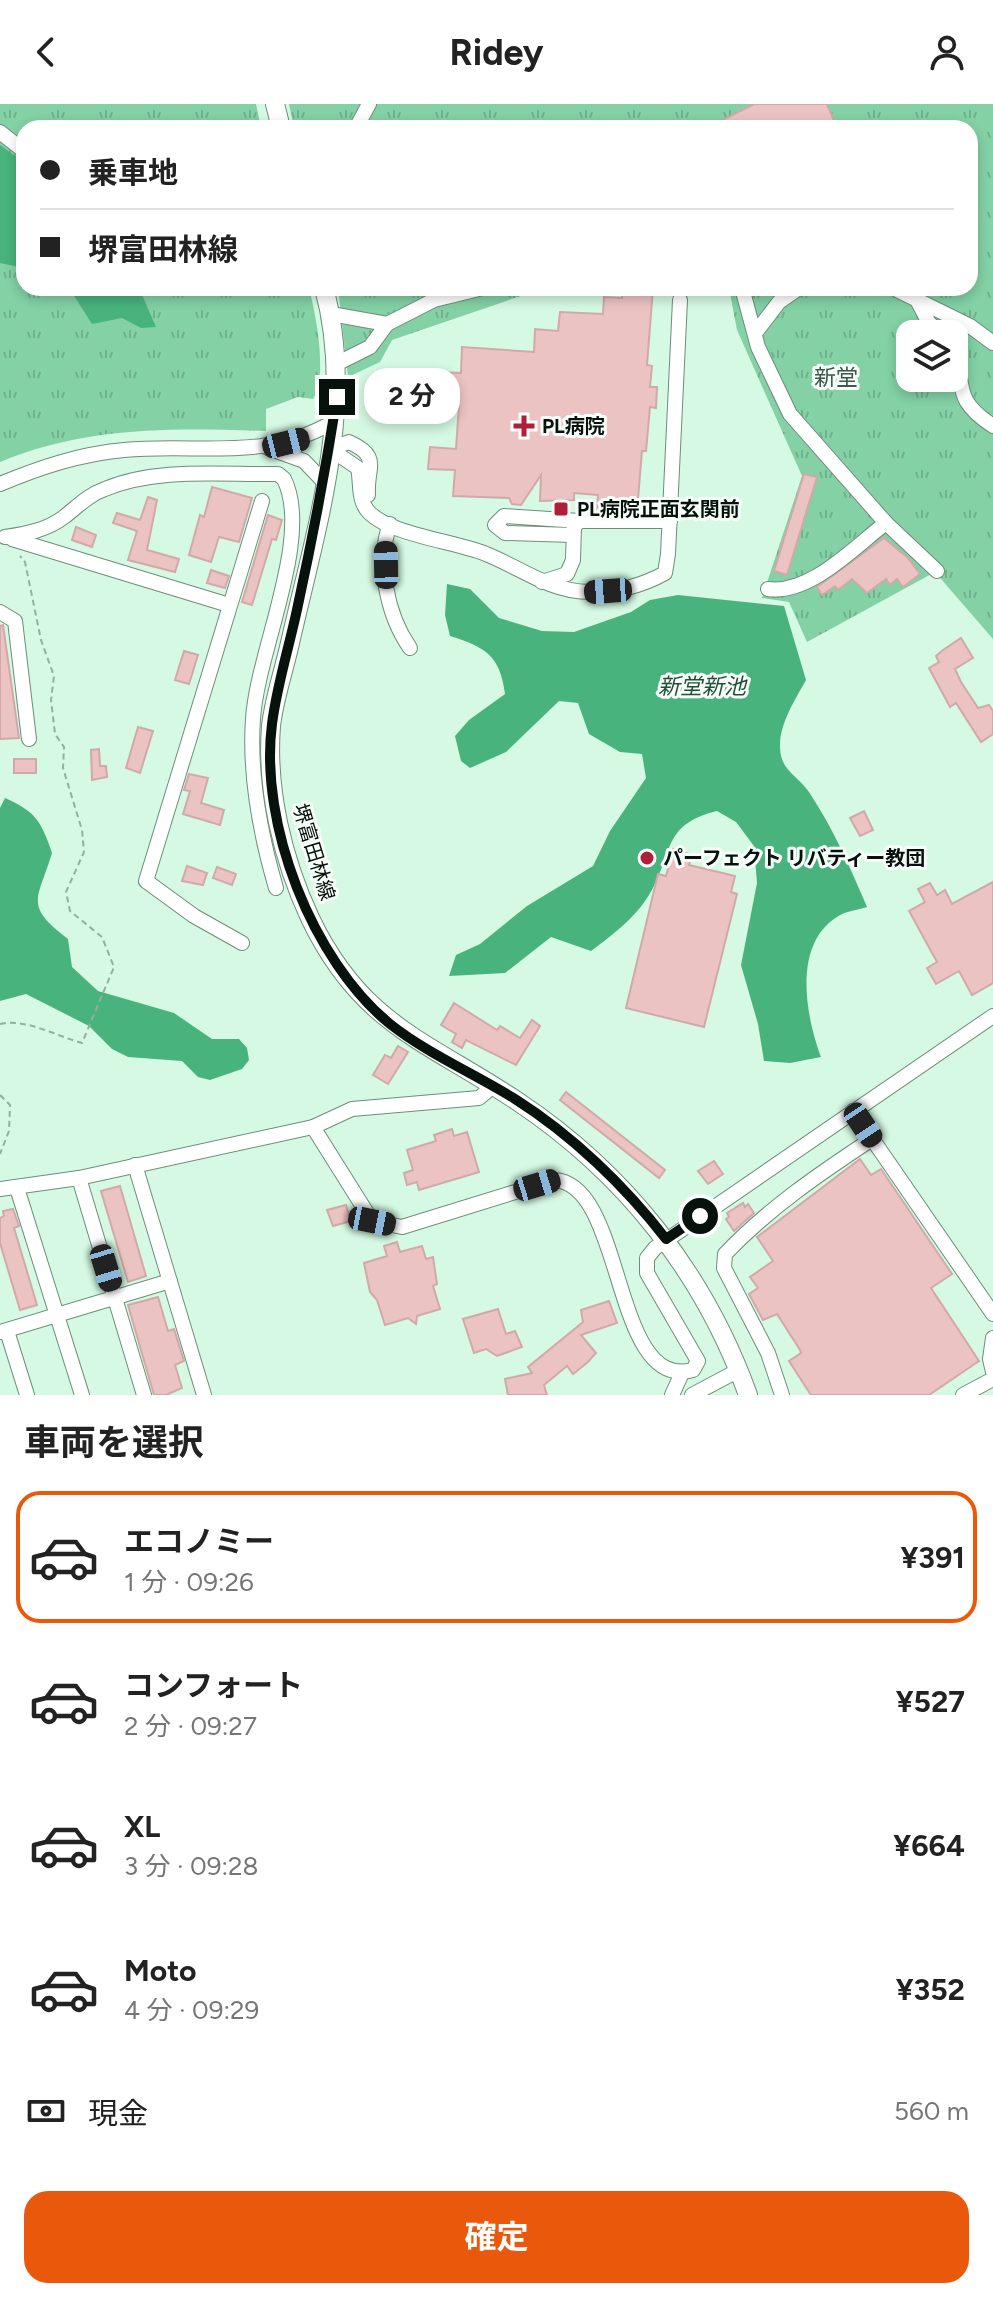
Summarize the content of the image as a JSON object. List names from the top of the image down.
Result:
{
  "streets": {
    "main road": ["堺富田林線"]
  },
  "districts": ["新堂"],
  "water": ["新堂新池"],
  "places": {
    "health": ["PL病院"],
    "transit": ["PL病院正面玄関前"],
    "other": ["パーフェクト リバティー教団"]
  },
  "page": {
    "header": "Ridey",
    "banner": ["乗車地", "堺富田林線"],
    "bubble": "2 分",
    "heading": "車両を選択",
    "list": [
      {
        "name": "エコノミー",
        "note": "1 分 · 09:26",
        "value": "¥391"
      },
      {
        "name": "コンフォート",
        "note": "2 分 · 09:27",
        "value": "¥527"
      },
      {
        "name": "XL",
        "note": "3 分 · 09:28",
        "value": "¥664"
      },
      {
        "name": "Moto",
        "note": "4 分 · 09:29",
        "value": "¥352"
      }
    ],
    "pay": ["現金", "560 m"],
    "buttons": "確定"
  }
}
